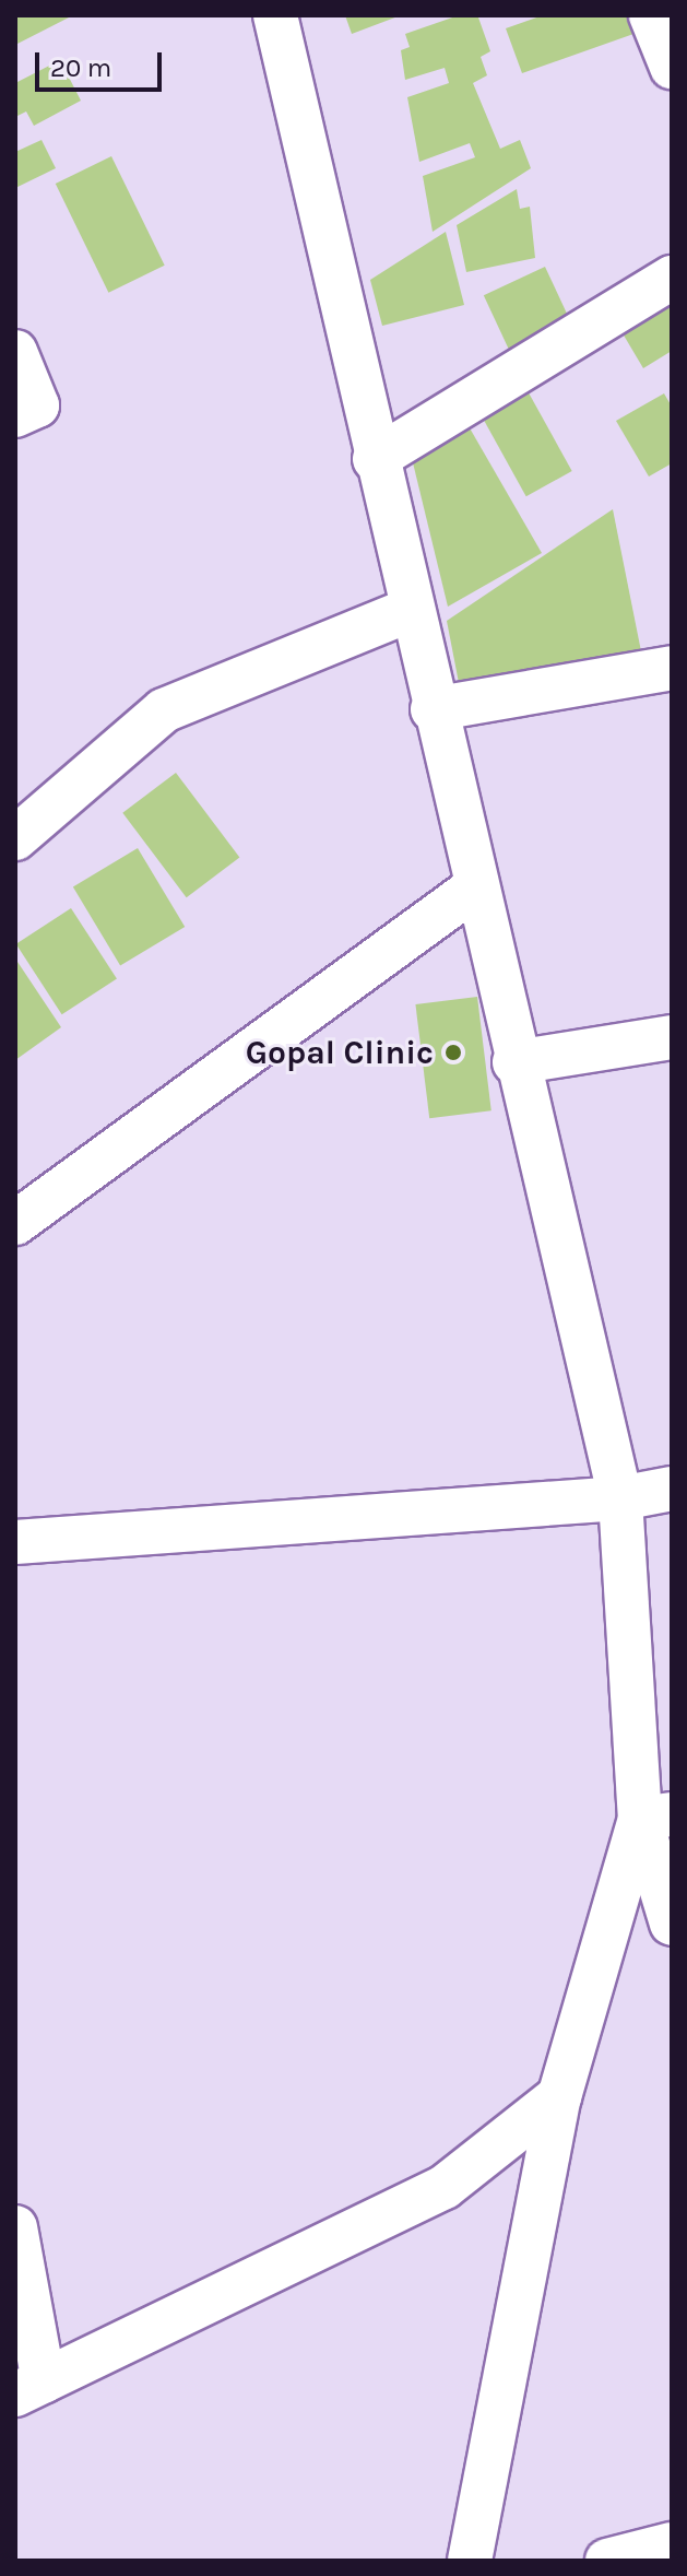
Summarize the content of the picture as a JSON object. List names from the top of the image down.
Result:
{
  "places": ["Gopal Clinic"],
  "scale_bar": "20 m"
}
